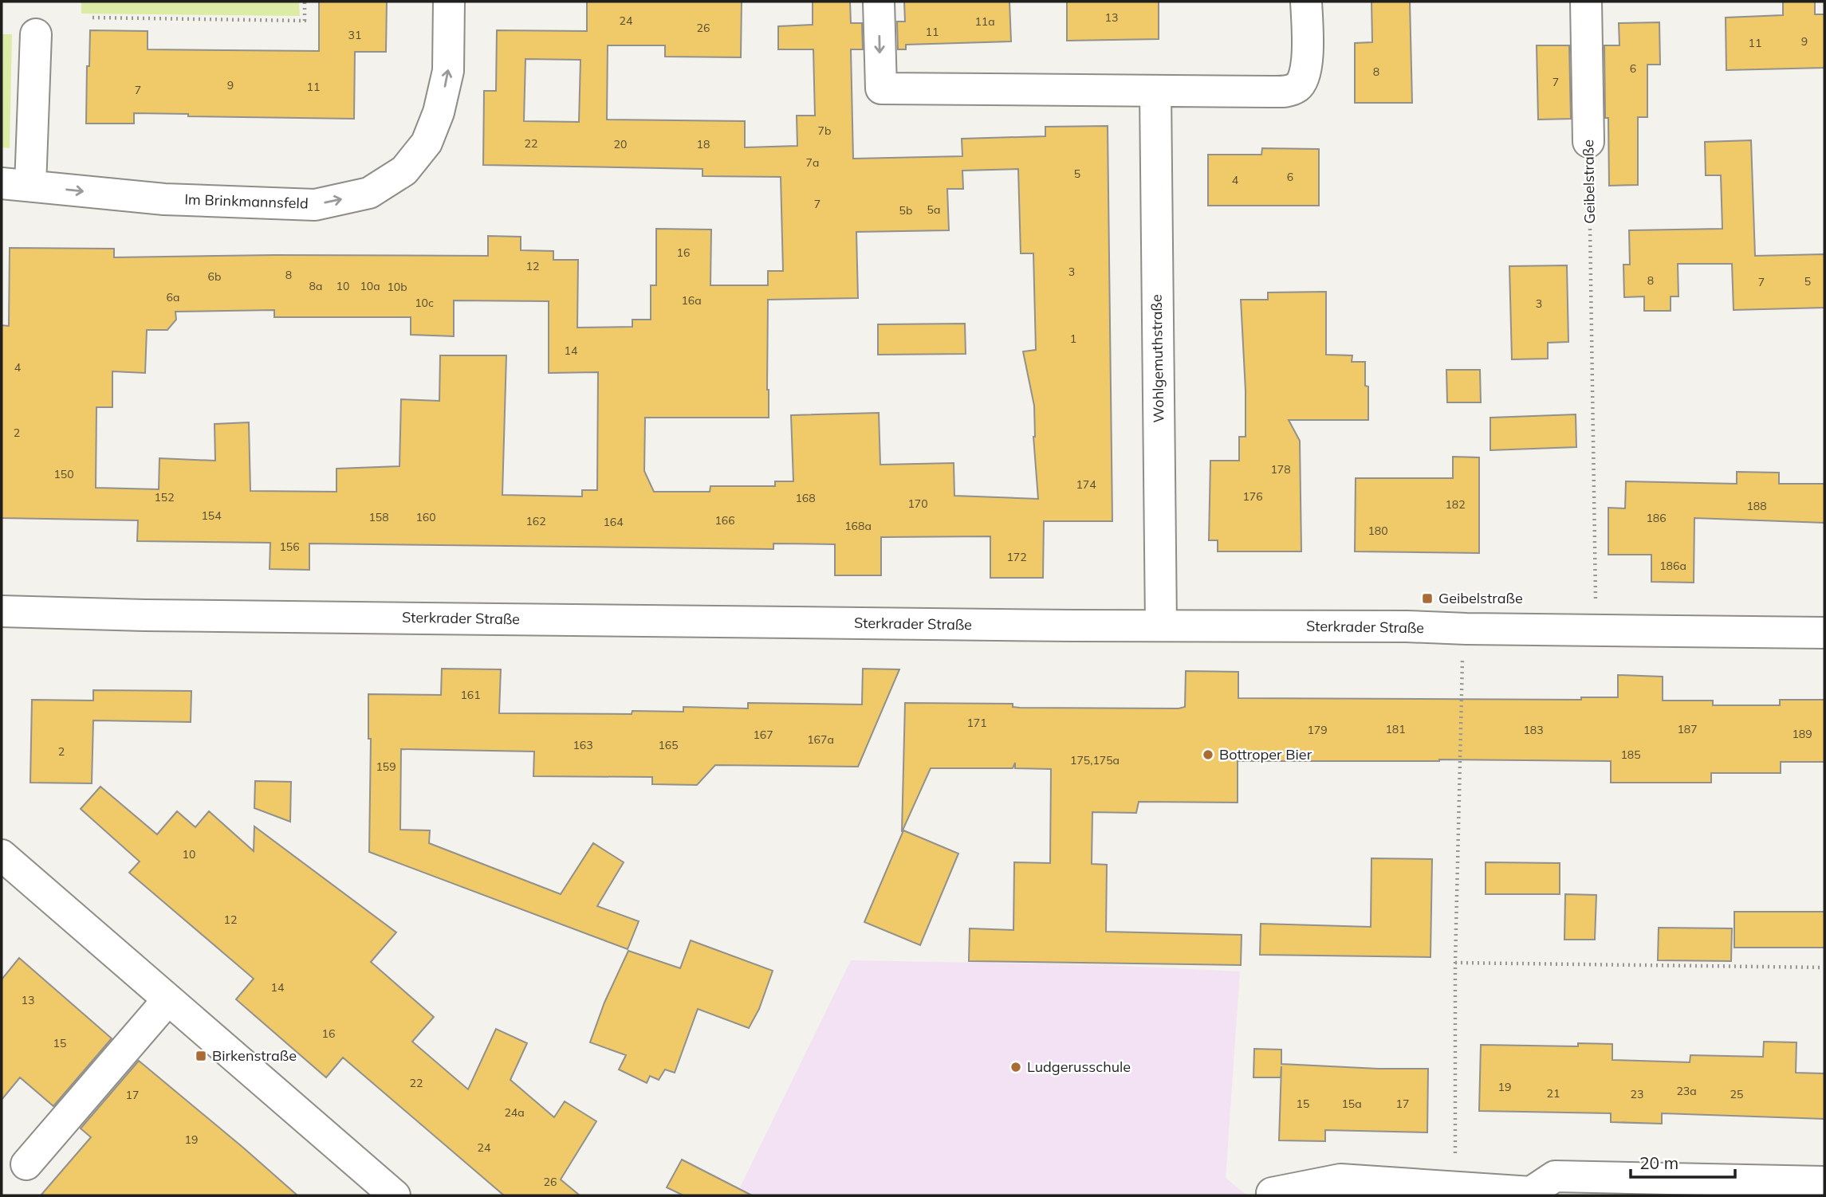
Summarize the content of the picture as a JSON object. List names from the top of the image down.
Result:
{
  "streets": {
    "street": [
      "Geibelstraße",
      "Im Brinkmannsfeld",
      "Wohlgemuthstraße",
      "Sterkrader Straße"
    ]
  },
  "crossings": [
    ["Geibelstraße", "Sterkrader Straße"],
    ["Wohlgemuthstraße", "Sterkrader Straße"]
  ],
  "one_way": ["Im Brinkmannsfeld"],
  "places": {
    "transit": ["Geibelstraße", "Birkenstraße"],
    "other": ["Bottroper Bier", "Ludgerusschule"]
  },
  "house_numbers": [
    "13",
    "24",
    "11a",
    "26",
    "11",
    "31",
    "9",
    "11",
    "6",
    "8",
    "7",
    "9",
    "11",
    "7",
    "7b",
    "22",
    "20",
    "18",
    "7a",
    "5",
    "6",
    "4",
    "7",
    "5a",
    "5b",
    "16",
    "12",
    "3",
    "8",
    "6b",
    "8",
    "5",
    "7",
    "8a",
    "10",
    "10a",
    "10b",
    "6a",
    "16a",
    "10c",
    "3",
    "1",
    "14",
    "4",
    "2",
    "178",
    "150",
    "174",
    "176",
    "152",
    "168",
    "170",
    "182",
    "188",
    "154",
    "158",
    "160",
    "186",
    "166",
    "162",
    "164",
    "168a",
    "180",
    "156",
    "172",
    "186a",
    "161",
    "171",
    "181",
    "187",
    "179",
    "183",
    "189",
    "167",
    "167a",
    "163",
    "165",
    "2",
    "185",
    "175,175a",
    "159",
    "10",
    "12",
    "14",
    "13",
    "16",
    "15",
    "22",
    "19",
    "23a",
    "21",
    "23",
    "25",
    "17",
    "15",
    "15a",
    "17",
    "24a",
    "19",
    "24",
    "26"
  ],
  "scale_bar": "20 m"
}
